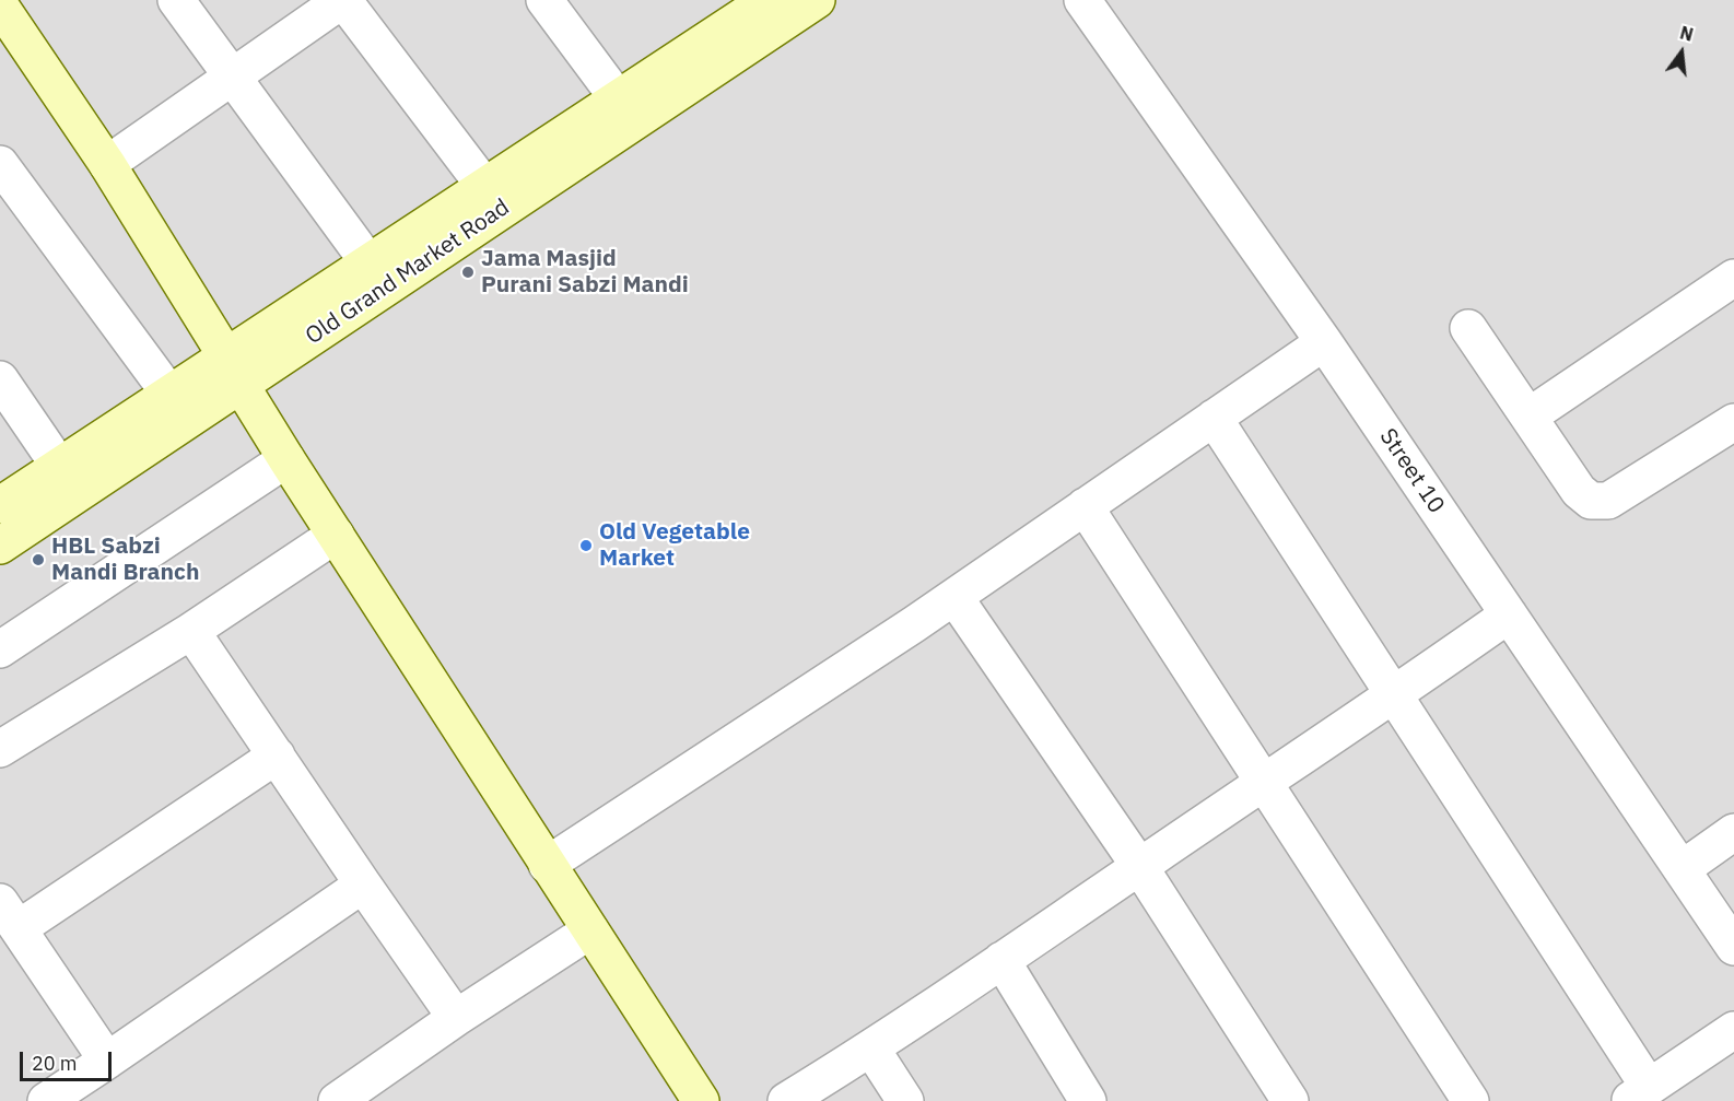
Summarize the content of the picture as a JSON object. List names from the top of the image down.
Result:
{
  "streets": {
    "street": ["Old Grand Market Road", "Street 10"]
  },
  "places": ["Jama Masjid Purani Sabzi Mandi", "Old Vegetable Market", "HBL Sabzi Mandi Branch"],
  "scale_bar": "20 m",
  "north": "top"
}
